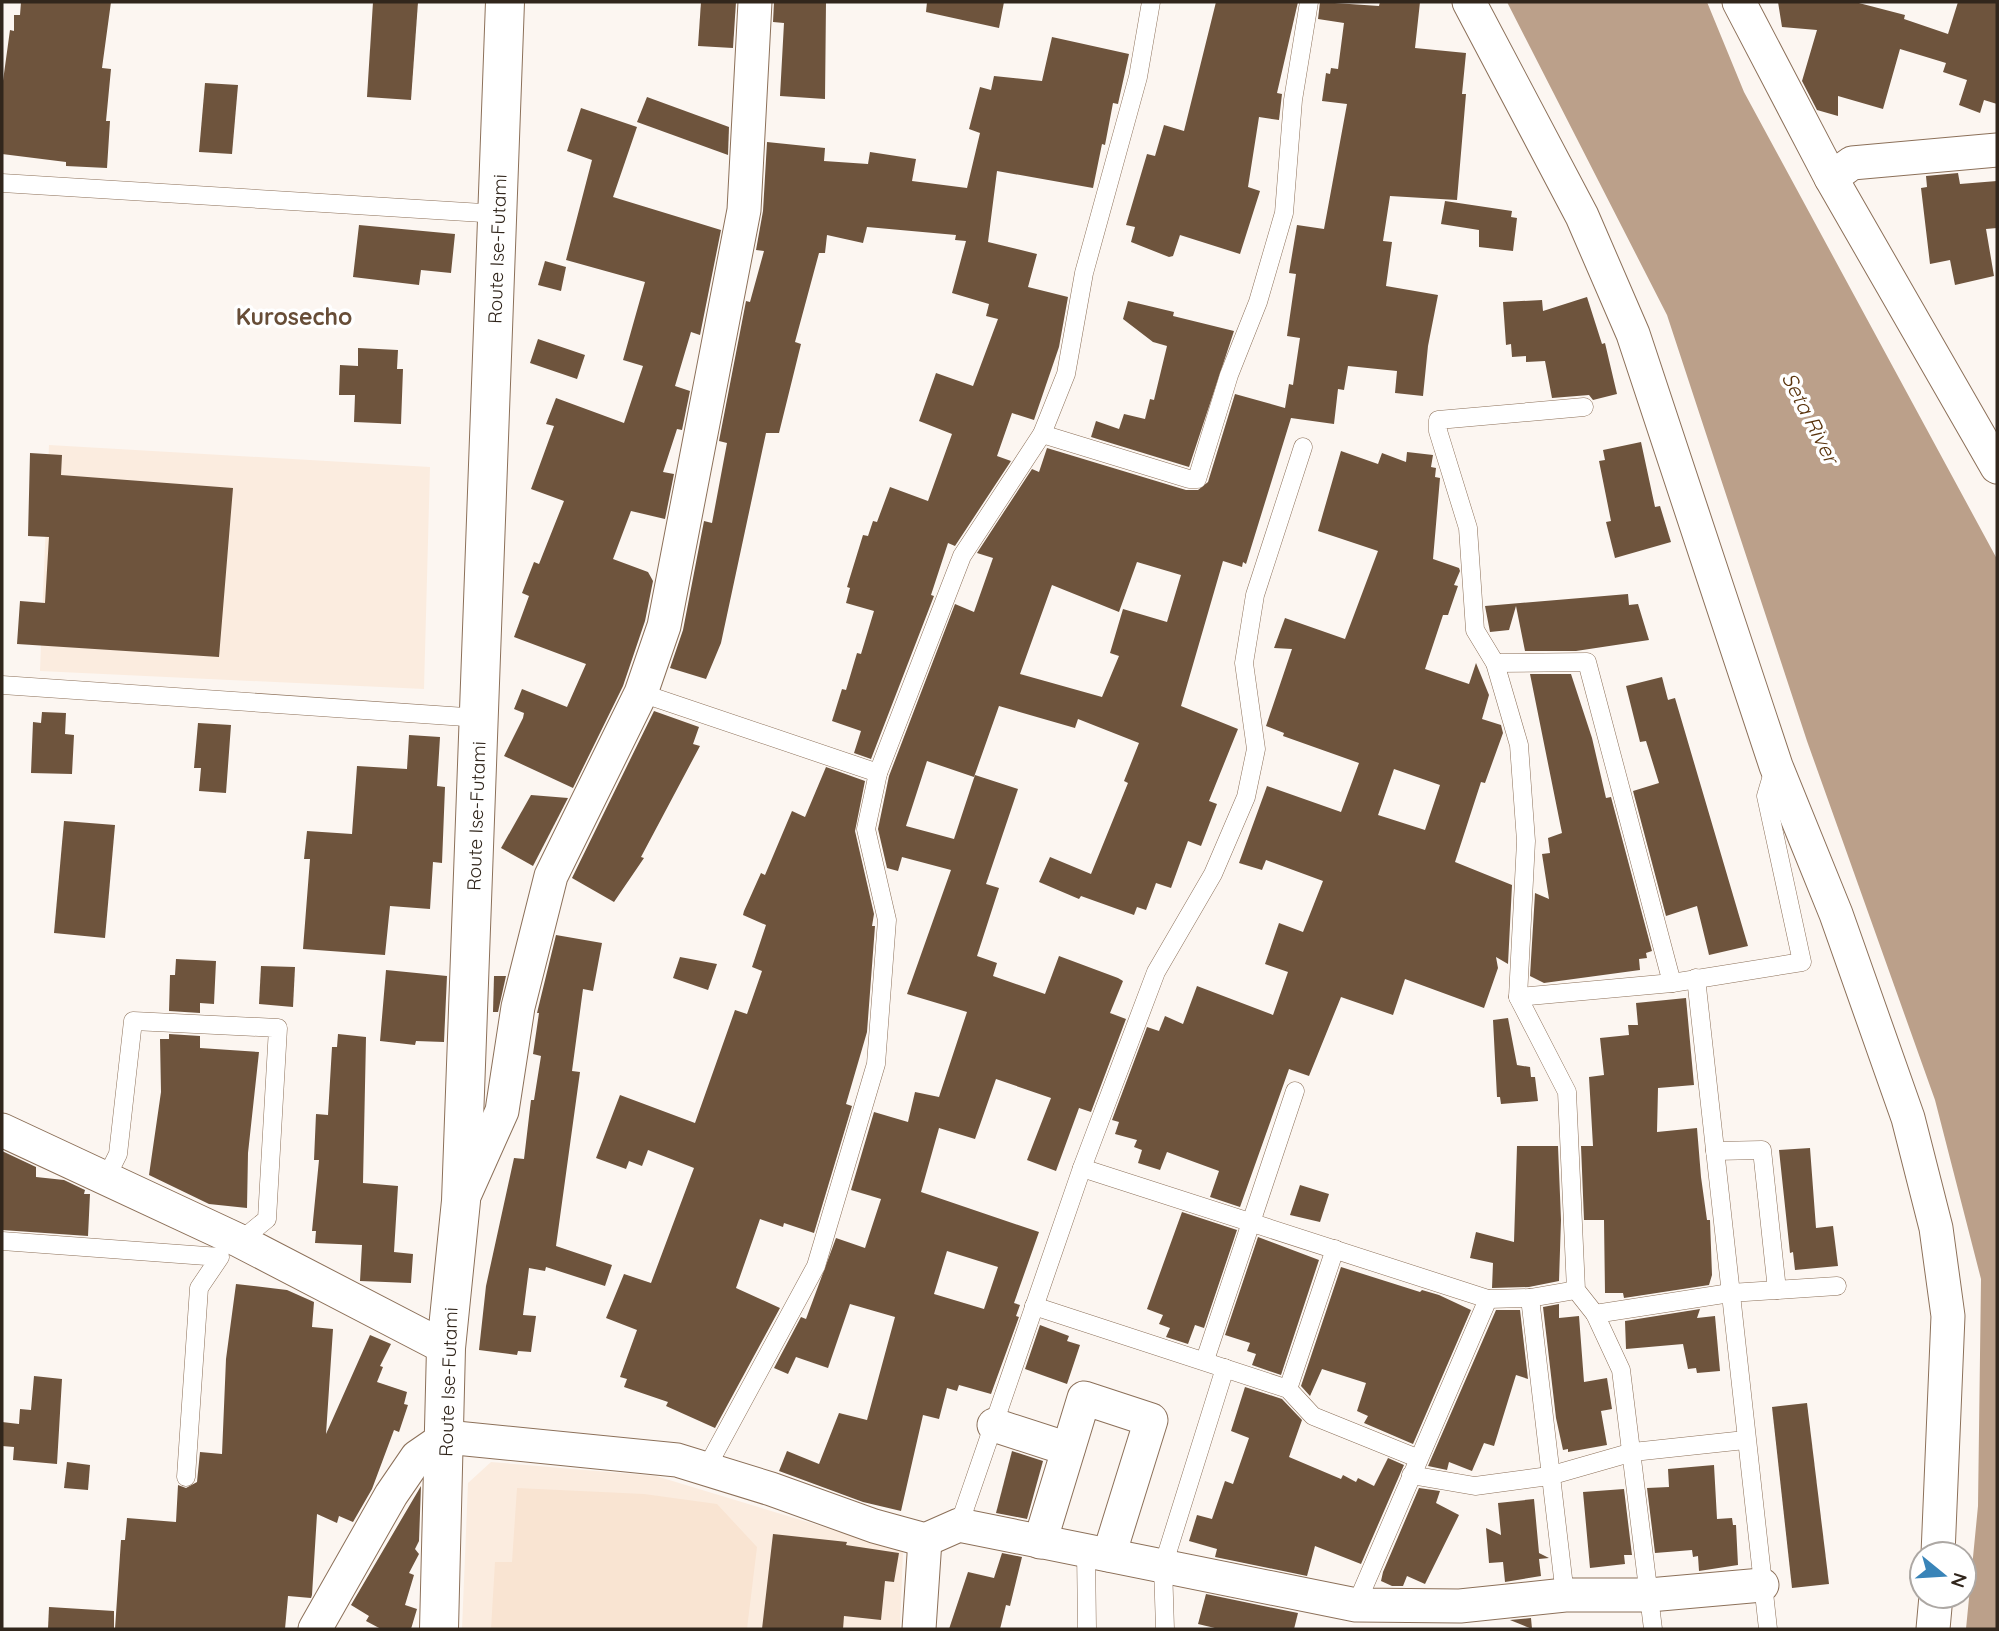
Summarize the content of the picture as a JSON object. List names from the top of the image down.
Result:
{
  "streets": {
    "main road": ["Route Ise-Futami"]
  },
  "districts": ["Kurosecho"],
  "water": ["Seta River"],
  "north": "right"
}
